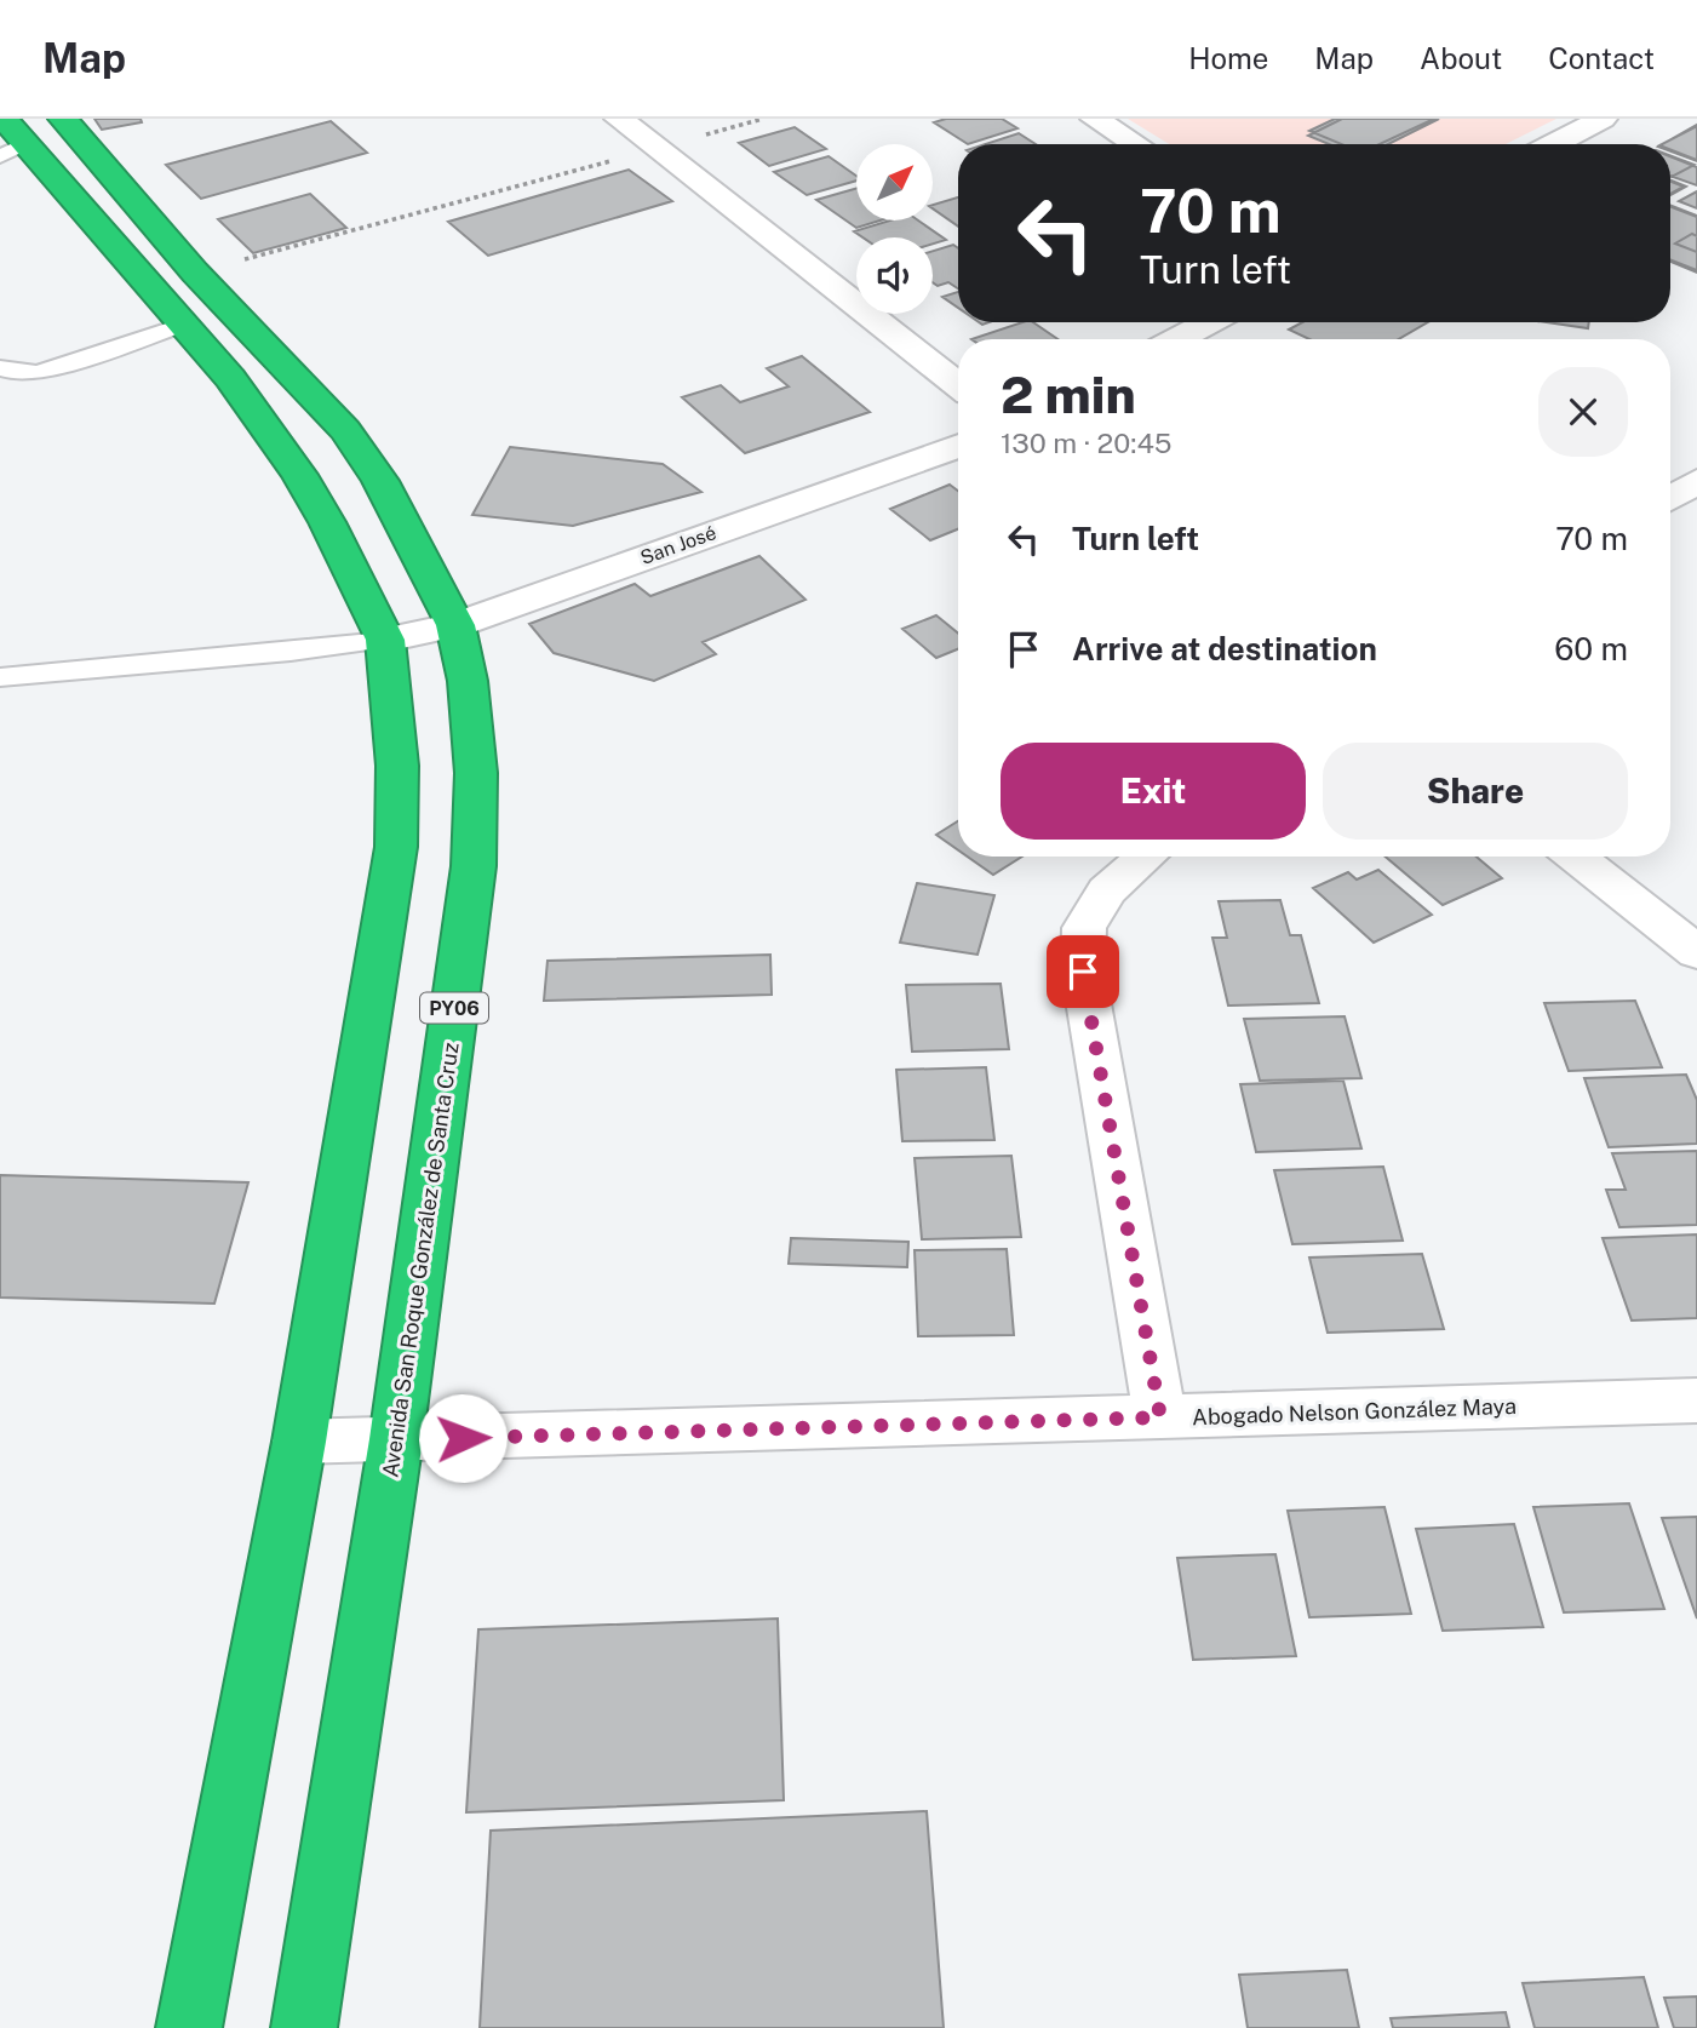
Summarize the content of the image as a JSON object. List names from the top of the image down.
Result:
{
  "streets": {
    "highway": ["PY06", "Avenida San Roque González de Santa Cruz"],
    "street": ["San José", "Abogado Nelson González Maya"]
  },
  "crossings": [
    ["San José", "Avenida San Roque González de Santa Cruz"],
    ["Avenida San Roque González de Santa Cruz", "Abogado Nelson González Maya"]
  ],
  "north": "top right",
  "page": {
    "header": "Map",
    "nav": [
      "Home",
      "Map",
      "About",
      "Contact"
    ],
    "turn": ["70 m", "Turn left"],
    "heading": ["2 min", "130 m · 20:45"],
    "list": [
      {
        "name": "Turn left",
        "value": "70 m"
      },
      {
        "name": "Arrive at destination",
        "value": "60 m"
      }
    ],
    "buttons": ["Exit", "Share"]
  }
}
